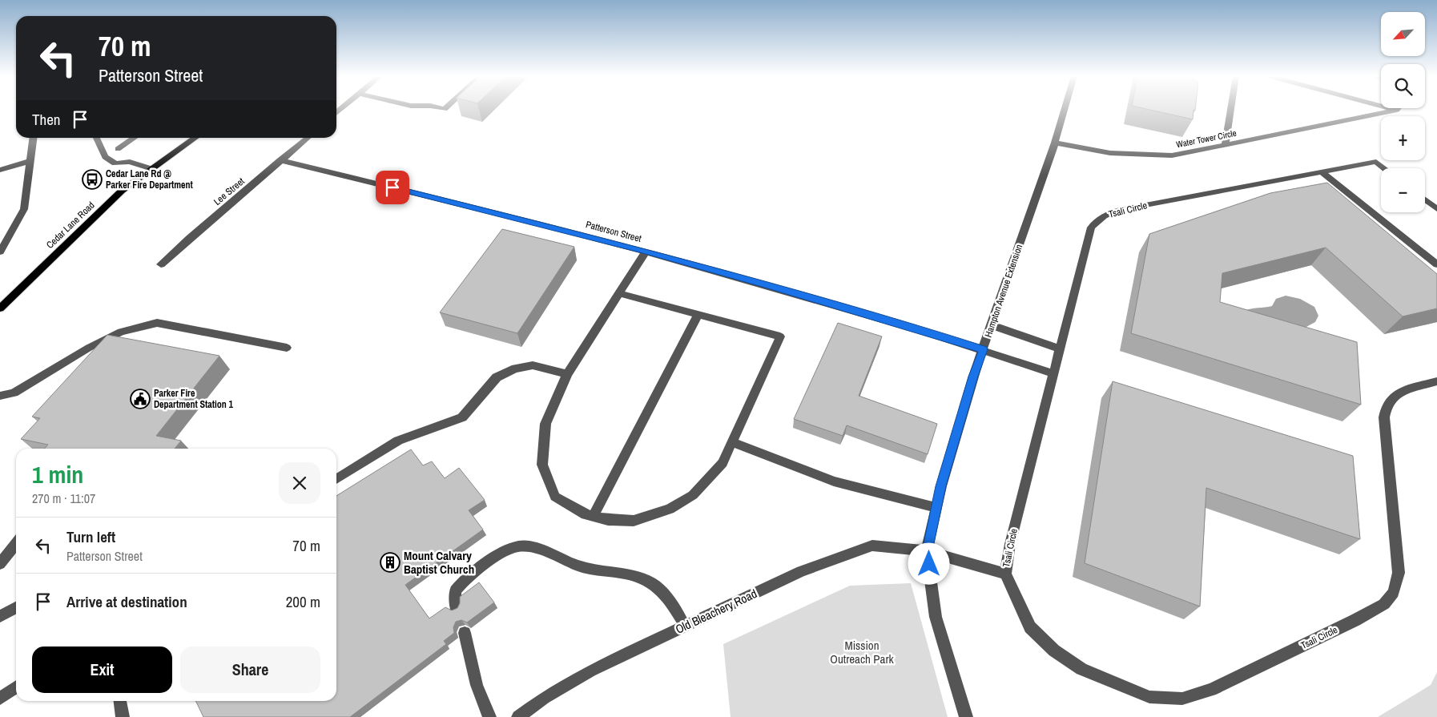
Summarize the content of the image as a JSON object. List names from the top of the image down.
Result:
{
  "streets": {
    "main road": ["Cedar Lane Road"],
    "street": [
      "Water Tower Circle",
      "Lee Street",
      "Tsali Circle",
      "Patterson Street",
      "Hampton Avenue Extension",
      "Old Bleachery Road"
    ]
  },
  "crossings": [
    ["Water Tower Circle", "Hampton Avenue Extension"],
    ["Lee Street", "Patterson Street"],
    ["Tsali Circle", "Patterson Street"],
    ["Tsali Circle", "Old Bleachery Road"],
    ["Patterson Street", "Hampton Avenue Extension"],
    ["Hampton Avenue Extension", "Old Bleachery Road"]
  ],
  "parks": ["Mission Outreach Park"],
  "places": {
    "bus stop": ["Cedar Lane Rd @ Parker Fire Department"],
    "public building": ["Parker Fire Department Station 1"],
    "building": ["Mount Calvary Baptist Church"]
  },
  "north": "bottom left",
  "page": {
    "map_buttons": ["+", "−"],
    "turn": ["70 m", "Patterson Street"],
    "then": "Then",
    "heading": ["1 min", "270 m · 11:07"],
    "list": [
      {
        "name": "Turn left",
        "note": "Patterson Street",
        "value": "70 m"
      },
      {
        "name": "Arrive at destination",
        "value": "200 m"
      }
    ],
    "buttons": ["Exit", "Share"]
  }
}
